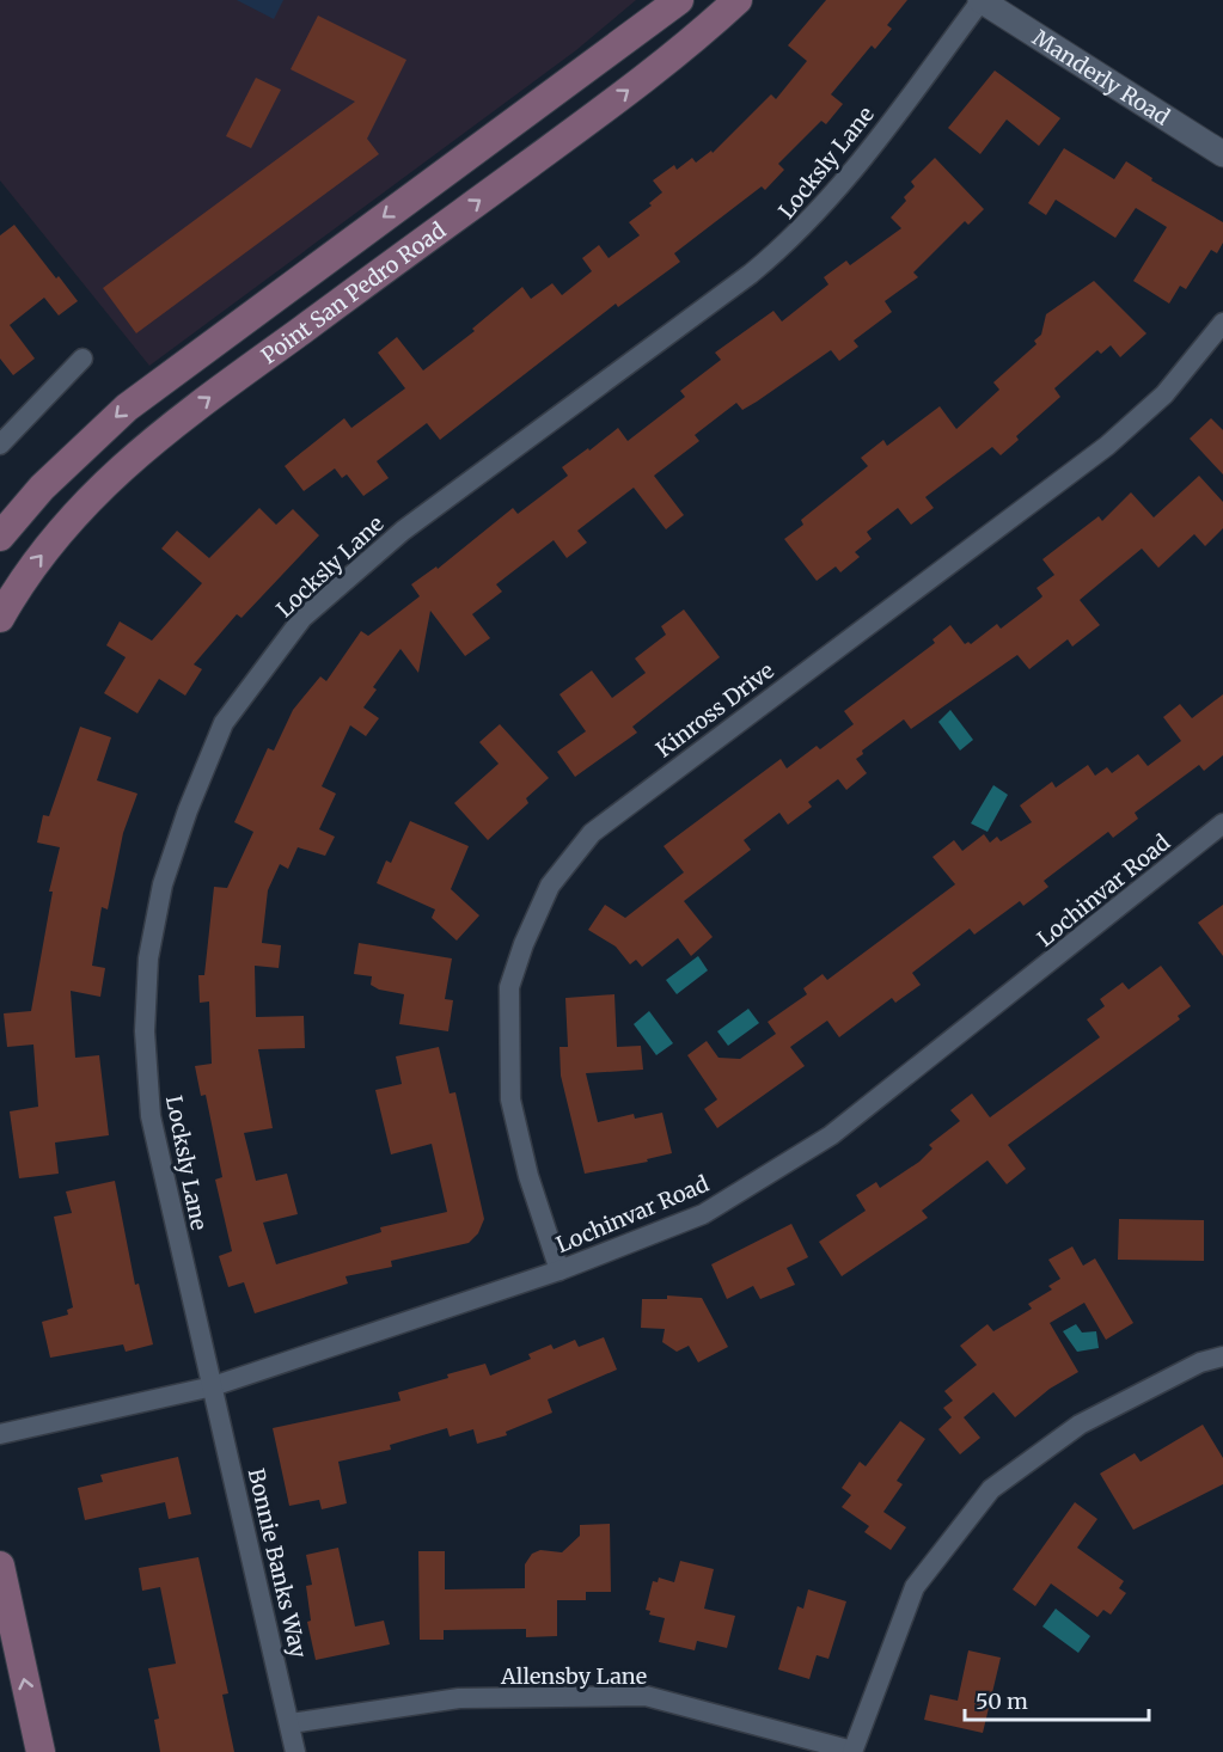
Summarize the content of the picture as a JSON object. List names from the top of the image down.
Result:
{
  "streets": {
    "main road": ["Point San Pedro Road"],
    "street": [
      "Manderly Road",
      "Locksly Lane",
      "Kinross Drive",
      "Lochinvar Road",
      "Bonnie Banks Way",
      "Allensby Lane"
    ]
  },
  "crossings": [
    ["Manderly Road", "Locksly Lane"],
    ["Locksly Lane", "Lochinvar Road"],
    ["Locksly Lane", "Bonnie Banks Way"],
    ["Kinross Drive", "Lochinvar Road"],
    ["Lochinvar Road", "Bonnie Banks Way"],
    ["Bonnie Banks Way", "Allensby Lane"]
  ],
  "scale_bar": "50 m"
}
